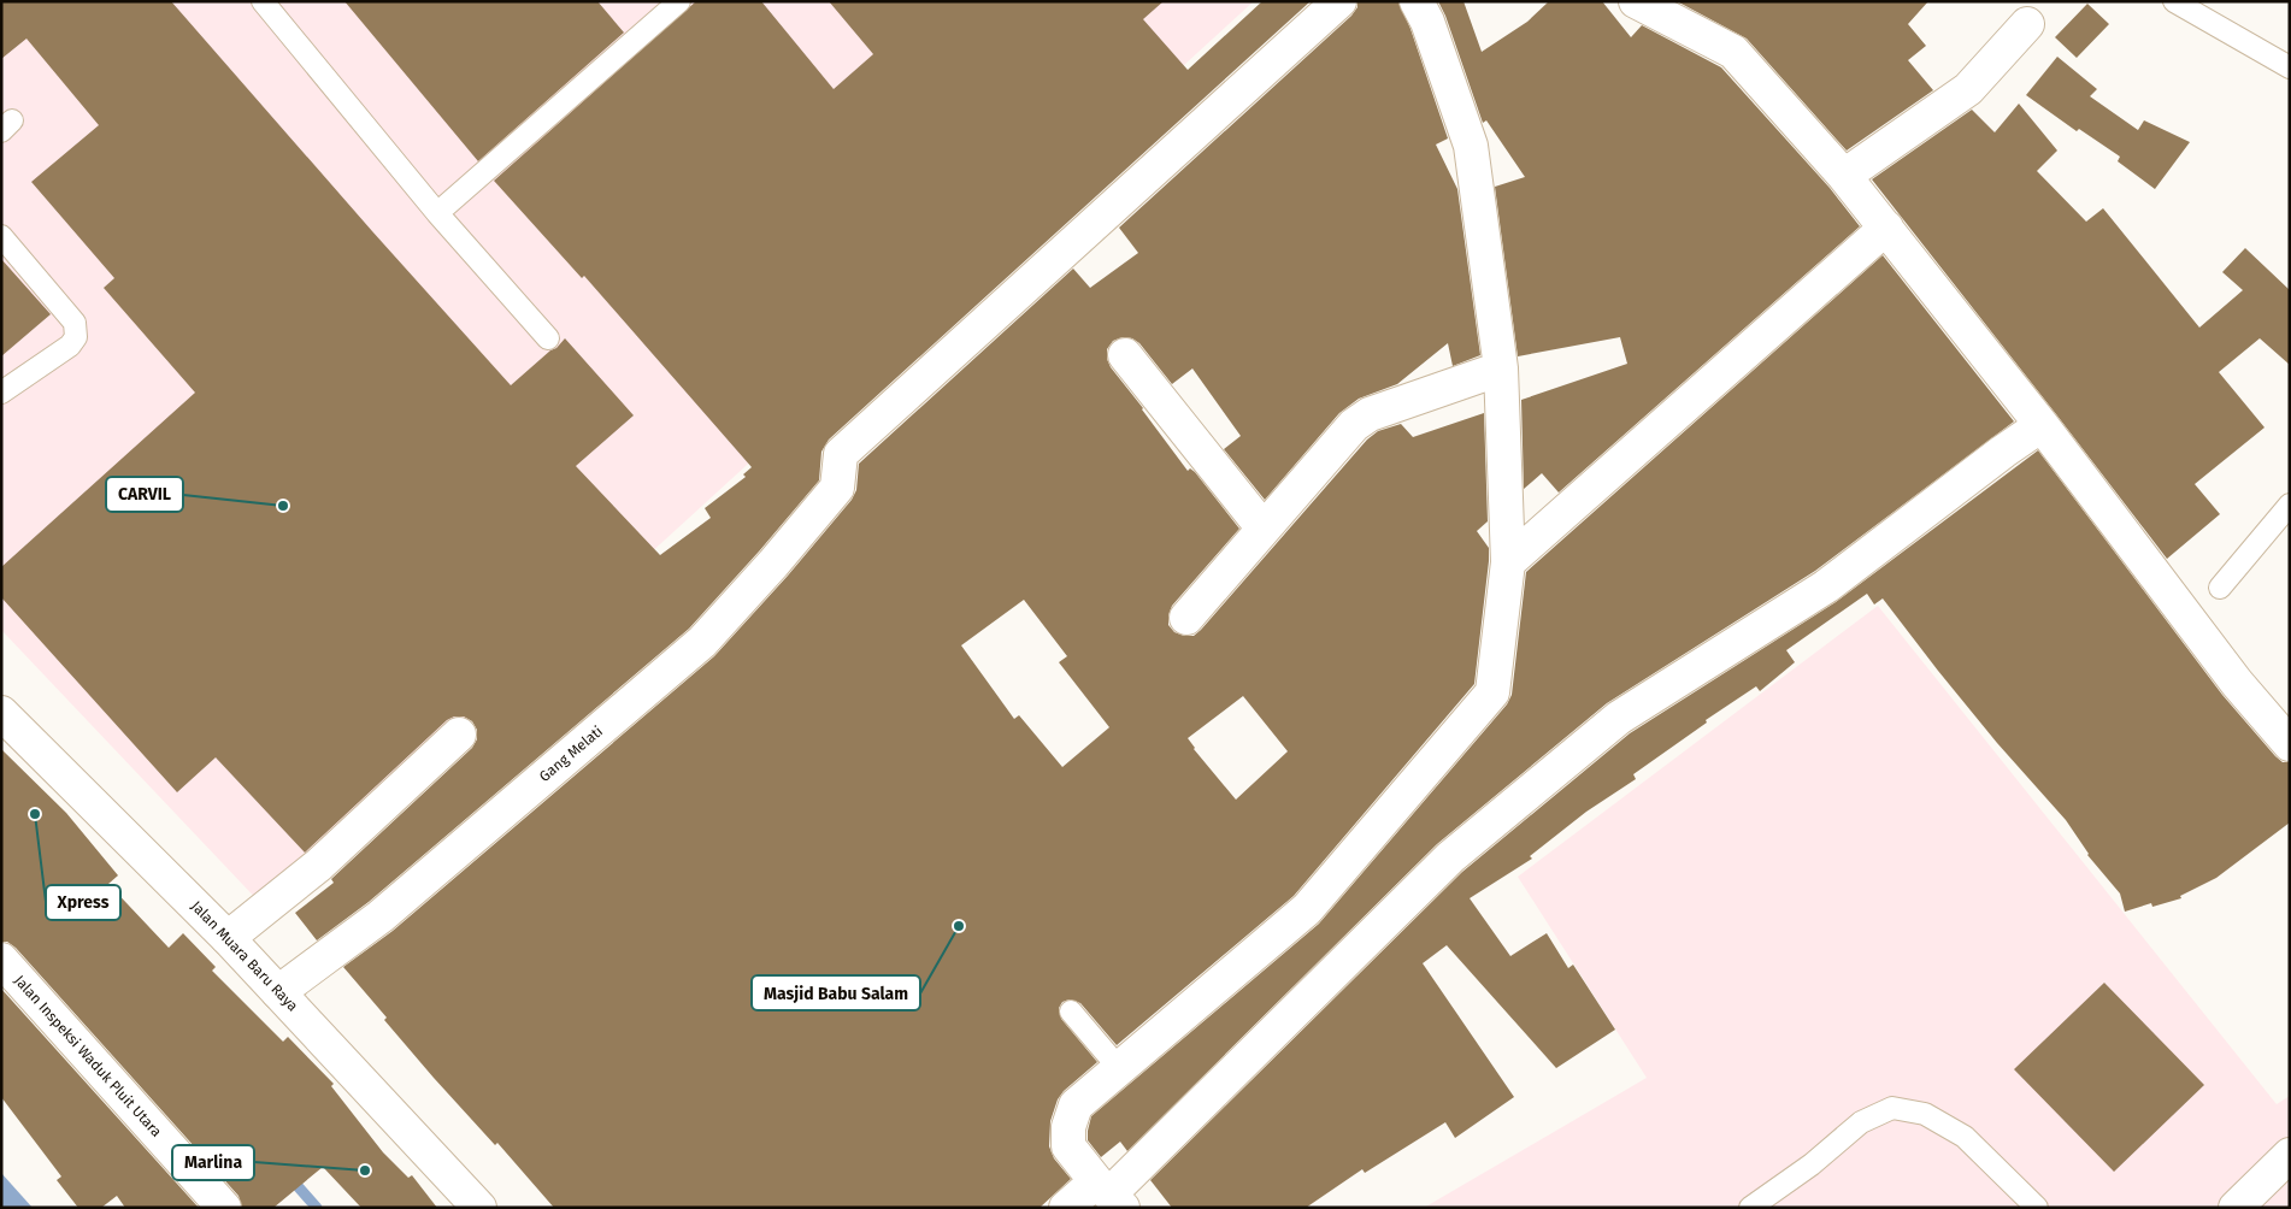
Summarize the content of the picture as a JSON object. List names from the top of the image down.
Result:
{
  "streets": {
    "street": ["Gang Melati", "Jalan Muara Baru Raya", "Jalan Inspeksi Waduk Pluit Utara"]
  },
  "crossings": [
    ["Gang Melati", "Jalan Muara Baru Raya"]
  ],
  "places": [
    "CARVIL",
    "Xpress",
    "Masjid Babu Salam",
    "Marlina"
  ]
}
